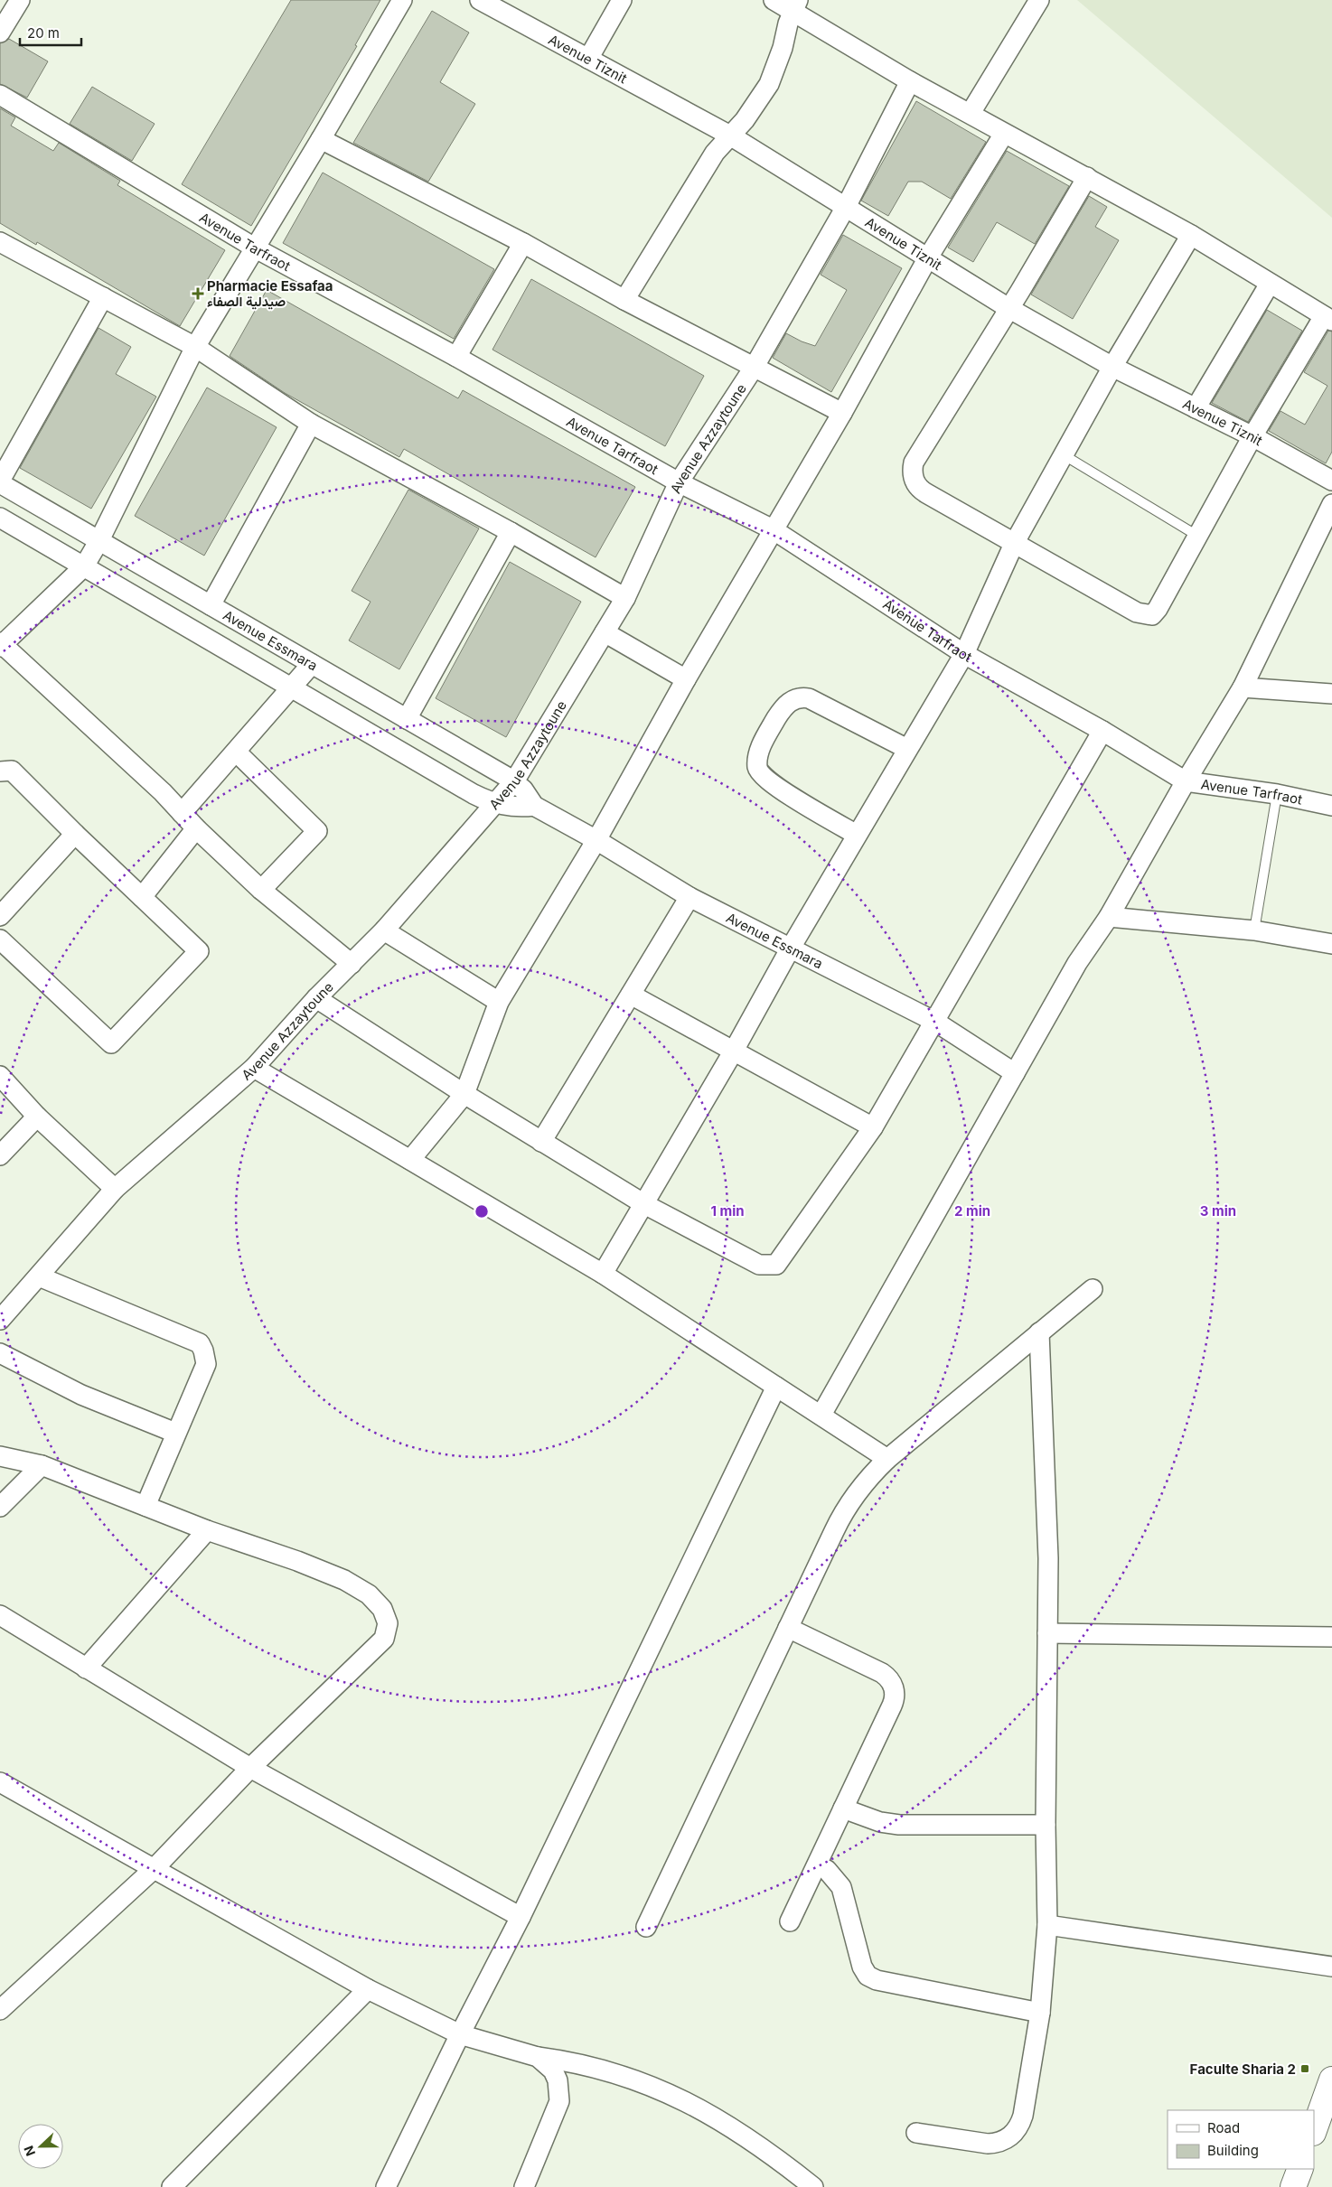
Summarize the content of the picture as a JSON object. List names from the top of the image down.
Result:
{
  "streets": {
    "street": [
      "Avenue Tiznit",
      "Avenue Tarfraot",
      "Avenue Azzaytoune",
      "Avenue Essmara"
    ]
  },
  "crossings": [
    ["Avenue Tiznit", "Avenue Azzaytoune"],
    ["Avenue Tarfraot", "Avenue Azzaytoune"],
    ["Avenue Azzaytoune", "Avenue Essmara"]
  ],
  "places": {
    "health": ["Pharmacie Essafaa صيدلية الصفاء"],
    "transit": ["Faculte Sharia 2"]
  },
  "legend": ["Road", "Building"],
  "scale_bar": "20 m",
  "north": "left",
  "rings": ["1 min", "2 min", "3 min"]
}
